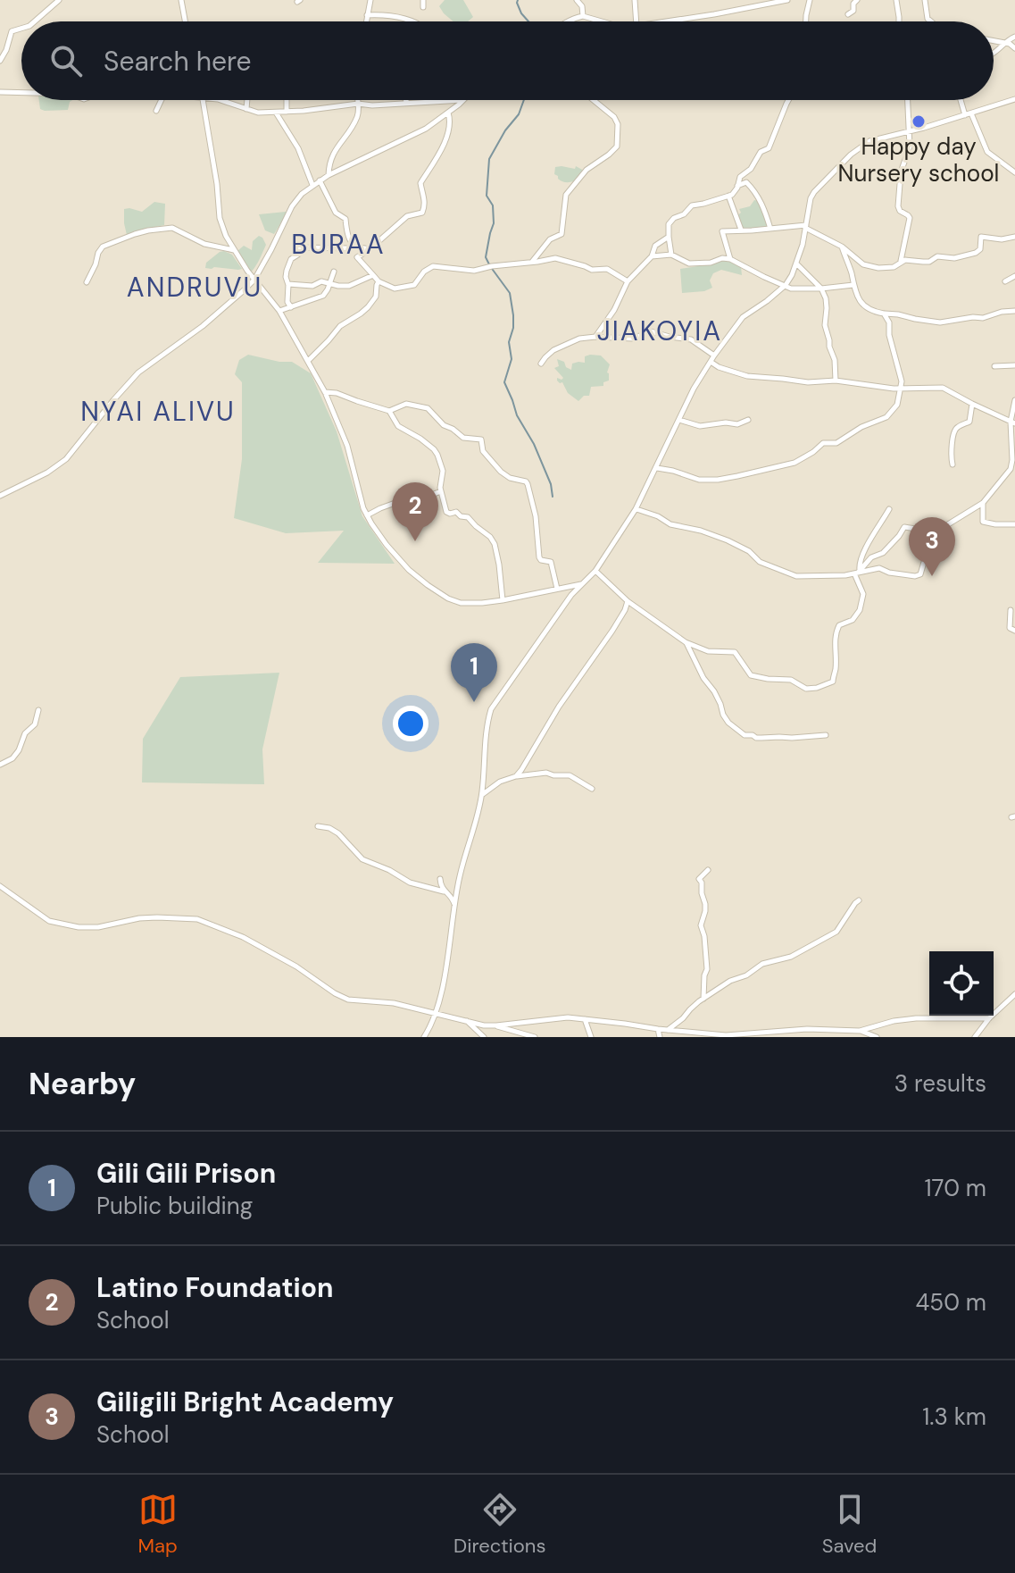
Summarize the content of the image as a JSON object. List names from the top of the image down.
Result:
{
  "districts": [
    "BURAA",
    "ANDRUVU",
    "JIAKOYIA",
    "NYAI ALIVU"
  ],
  "places": ["Happy day Nursery school"],
  "page": {
    "search": "Search here",
    "pins": ["2", "3", "1"],
    "heading": ["Nearby", "3 results"],
    "list": [
      {
        "mark": "1",
        "name": "Gili Gili Prison",
        "note": "Public building",
        "value": "170 m"
      },
      {
        "mark": "2",
        "name": "Latino Foundation",
        "note": "School",
        "value": "450 m"
      },
      {
        "mark": "3",
        "name": "Giligili Bright Academy",
        "note": "School",
        "value": "1.3 km"
      }
    ],
    "nav": ["Map", "Directions", "Saved"]
  }
}
